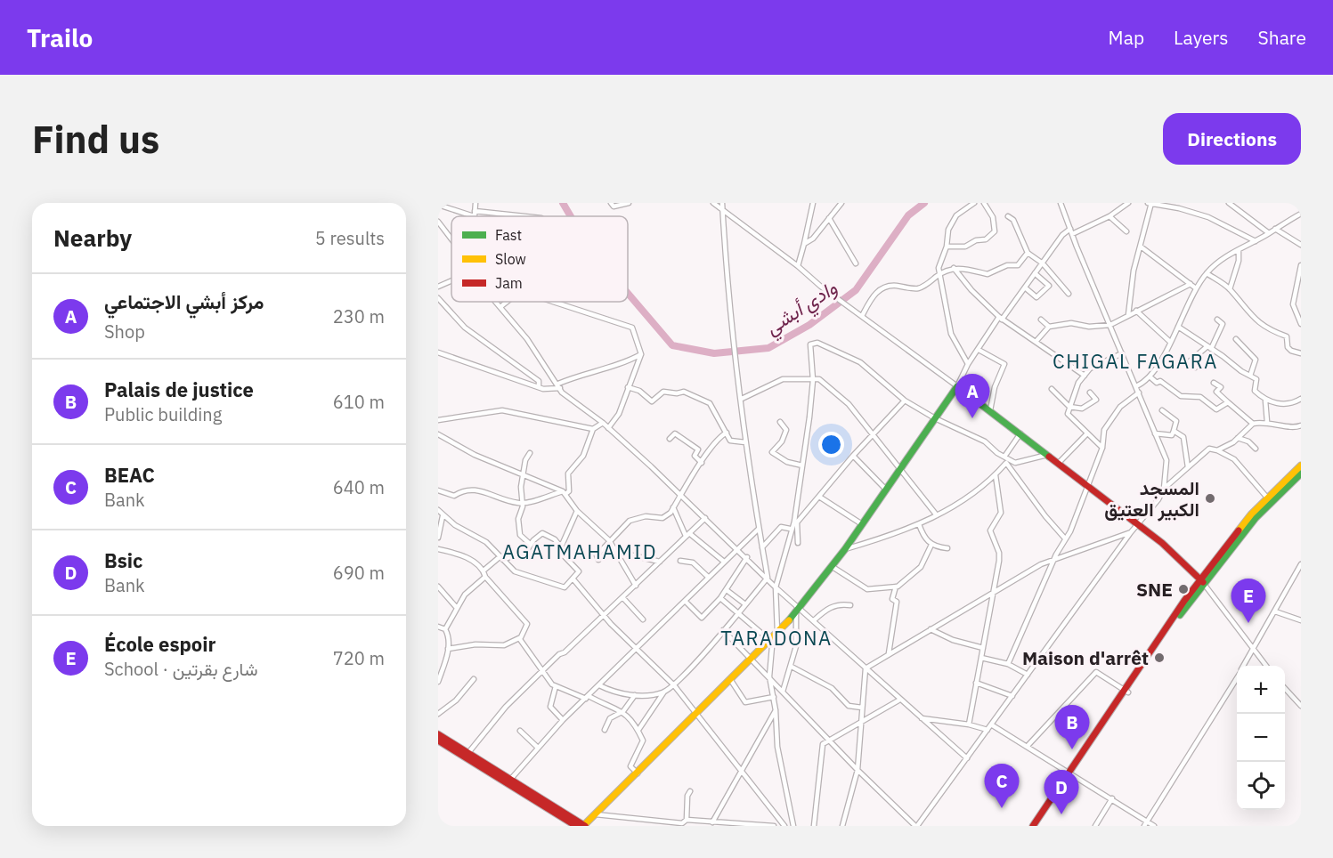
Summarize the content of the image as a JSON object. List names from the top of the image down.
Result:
{
  "districts": ["CHIGAL FAGARA", "AGATMAHAMID", "TARADONA"],
  "water": ["وادي أبشي"],
  "places": ["المسجد الكبير العتيق", "SNE", "Maison d'arrêt"],
  "legend": ["Fast", "Slow", "Jam"],
  "page": {
    "header": "Trailo",
    "nav": ["Map", "Layers", "Share"],
    "buttons": "Directions",
    "title": "Find us",
    "heading": ["Nearby", "5 results"],
    "list": [
      {
        "mark": "A",
        "name": "مركز أبشي الاجتماعي",
        "note": "Shop",
        "value": "230 m"
      },
      {
        "mark": "B",
        "name": "Palais de justice",
        "note": "Public building",
        "value": "610 m"
      },
      {
        "mark": "C",
        "name": "BEAC",
        "note": "Bank",
        "value": "640 m"
      },
      {
        "mark": "D",
        "name": "Bsic",
        "note": "Bank",
        "value": "690 m"
      },
      {
        "mark": "E",
        "name": "École espoir",
        "note": "School · شارع بقرتين",
        "value": "720 m"
      }
    ],
    "pins": [
      "A",
      "E",
      "B",
      "C",
      "D"
    ],
    "map_buttons": ["+", "−"]
  }
}
